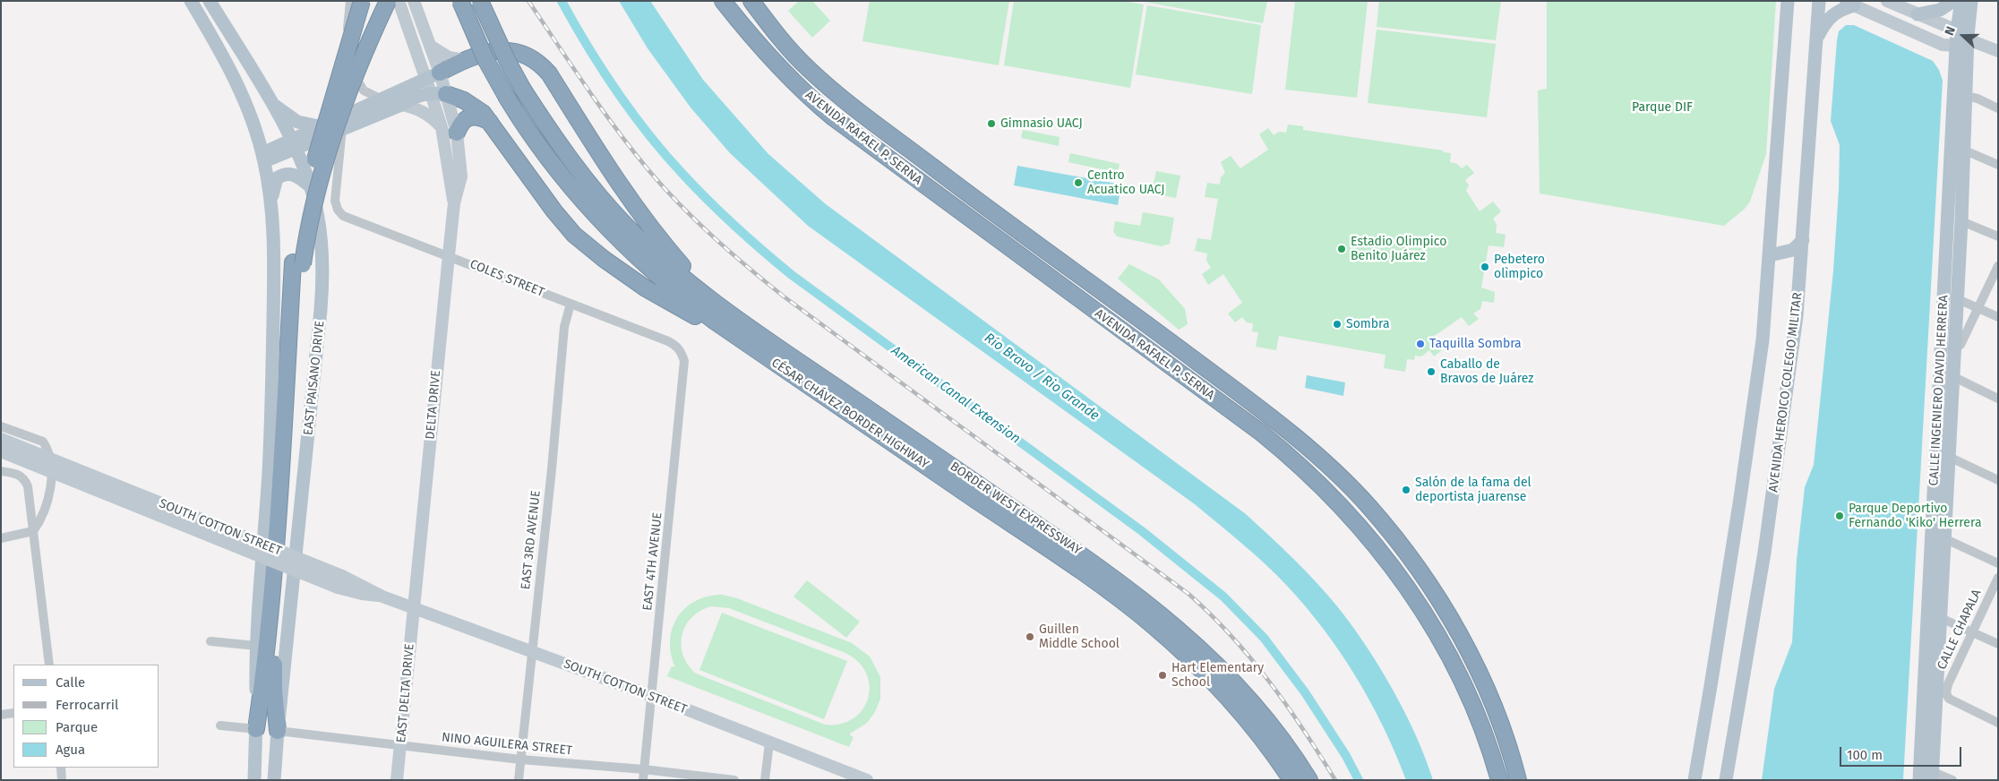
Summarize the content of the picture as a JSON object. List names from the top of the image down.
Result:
{
  "streets": {
    "highway": ["AVENIDA RAFAEL P. SERNA", "CÉSAR CHÁVEZ BORDER HIGHWAY", "BORDER WEST EXPRESSWAY"],
    "main road": [
      "EAST PAISANO DRIVE",
      "CALLE INGENIERO DAVID HERRERA",
      "AVENIDA HEROICO COLEGIO MILITAR",
      "DELTA DRIVE",
      "SOUTH COTTON STREET",
      "EAST DELTA DRIVE"
    ],
    "street": [
      "COLES STREET",
      "EAST 3RD AVENUE",
      "EAST 4TH AVENUE",
      "CALLE CHAPALA",
      "NINO AGUILERA STREET"
    ]
  },
  "crossings": [
    ["COLES STREET", "DELTA DRIVE"],
    ["COLES STREET", "EAST 3RD AVENUE"],
    ["COLES STREET", "EAST 4TH AVENUE"],
    ["EAST PAISANO DRIVE", "NINO AGUILERA STREET"],
    ["CALLE INGENIERO DAVID HERRERA", "CALLE CHAPALA"],
    ["DELTA DRIVE", "SOUTH COTTON STREET"],
    ["DELTA DRIVE", "EAST DELTA DRIVE"],
    ["CÉSAR CHÁVEZ BORDER HIGHWAY", "BORDER WEST EXPRESSWAY"],
    ["SOUTH COTTON STREET", "EAST 3RD AVENUE"],
    ["SOUTH COTTON STREET", "EAST 4TH AVENUE"],
    ["SOUTH COTTON STREET", "EAST DELTA DRIVE"],
    ["EAST 3RD AVENUE", "NINO AGUILERA STREET"],
    ["EAST 4TH AVENUE", "NINO AGUILERA STREET"],
    ["EAST DELTA DRIVE", "NINO AGUILERA STREET"]
  ],
  "water": ["Río Bravo / Rio Grande", "American Canal Extension"],
  "parks": ["Parque DIF"],
  "places": [
    "Gimnasio UACJ",
    "Centro Acuatico UACJ",
    "Estadio Olimpico Benito Juárez",
    "Pebetero olìmpico",
    "Sombra",
    "Taquilla Sombra",
    "Caballo de Bravos de Juárez",
    "Salón de la fama del deportista juarense",
    "Parque Deportivo Fernando 'Kiko' Herrera",
    "Guillen Middle School",
    "Hart Elementary School"
  ],
  "legend": [
    "Calle",
    "Ferrocarril",
    "Parque",
    "Agua"
  ],
  "scale_bar": "100 m",
  "north": "left"
}
